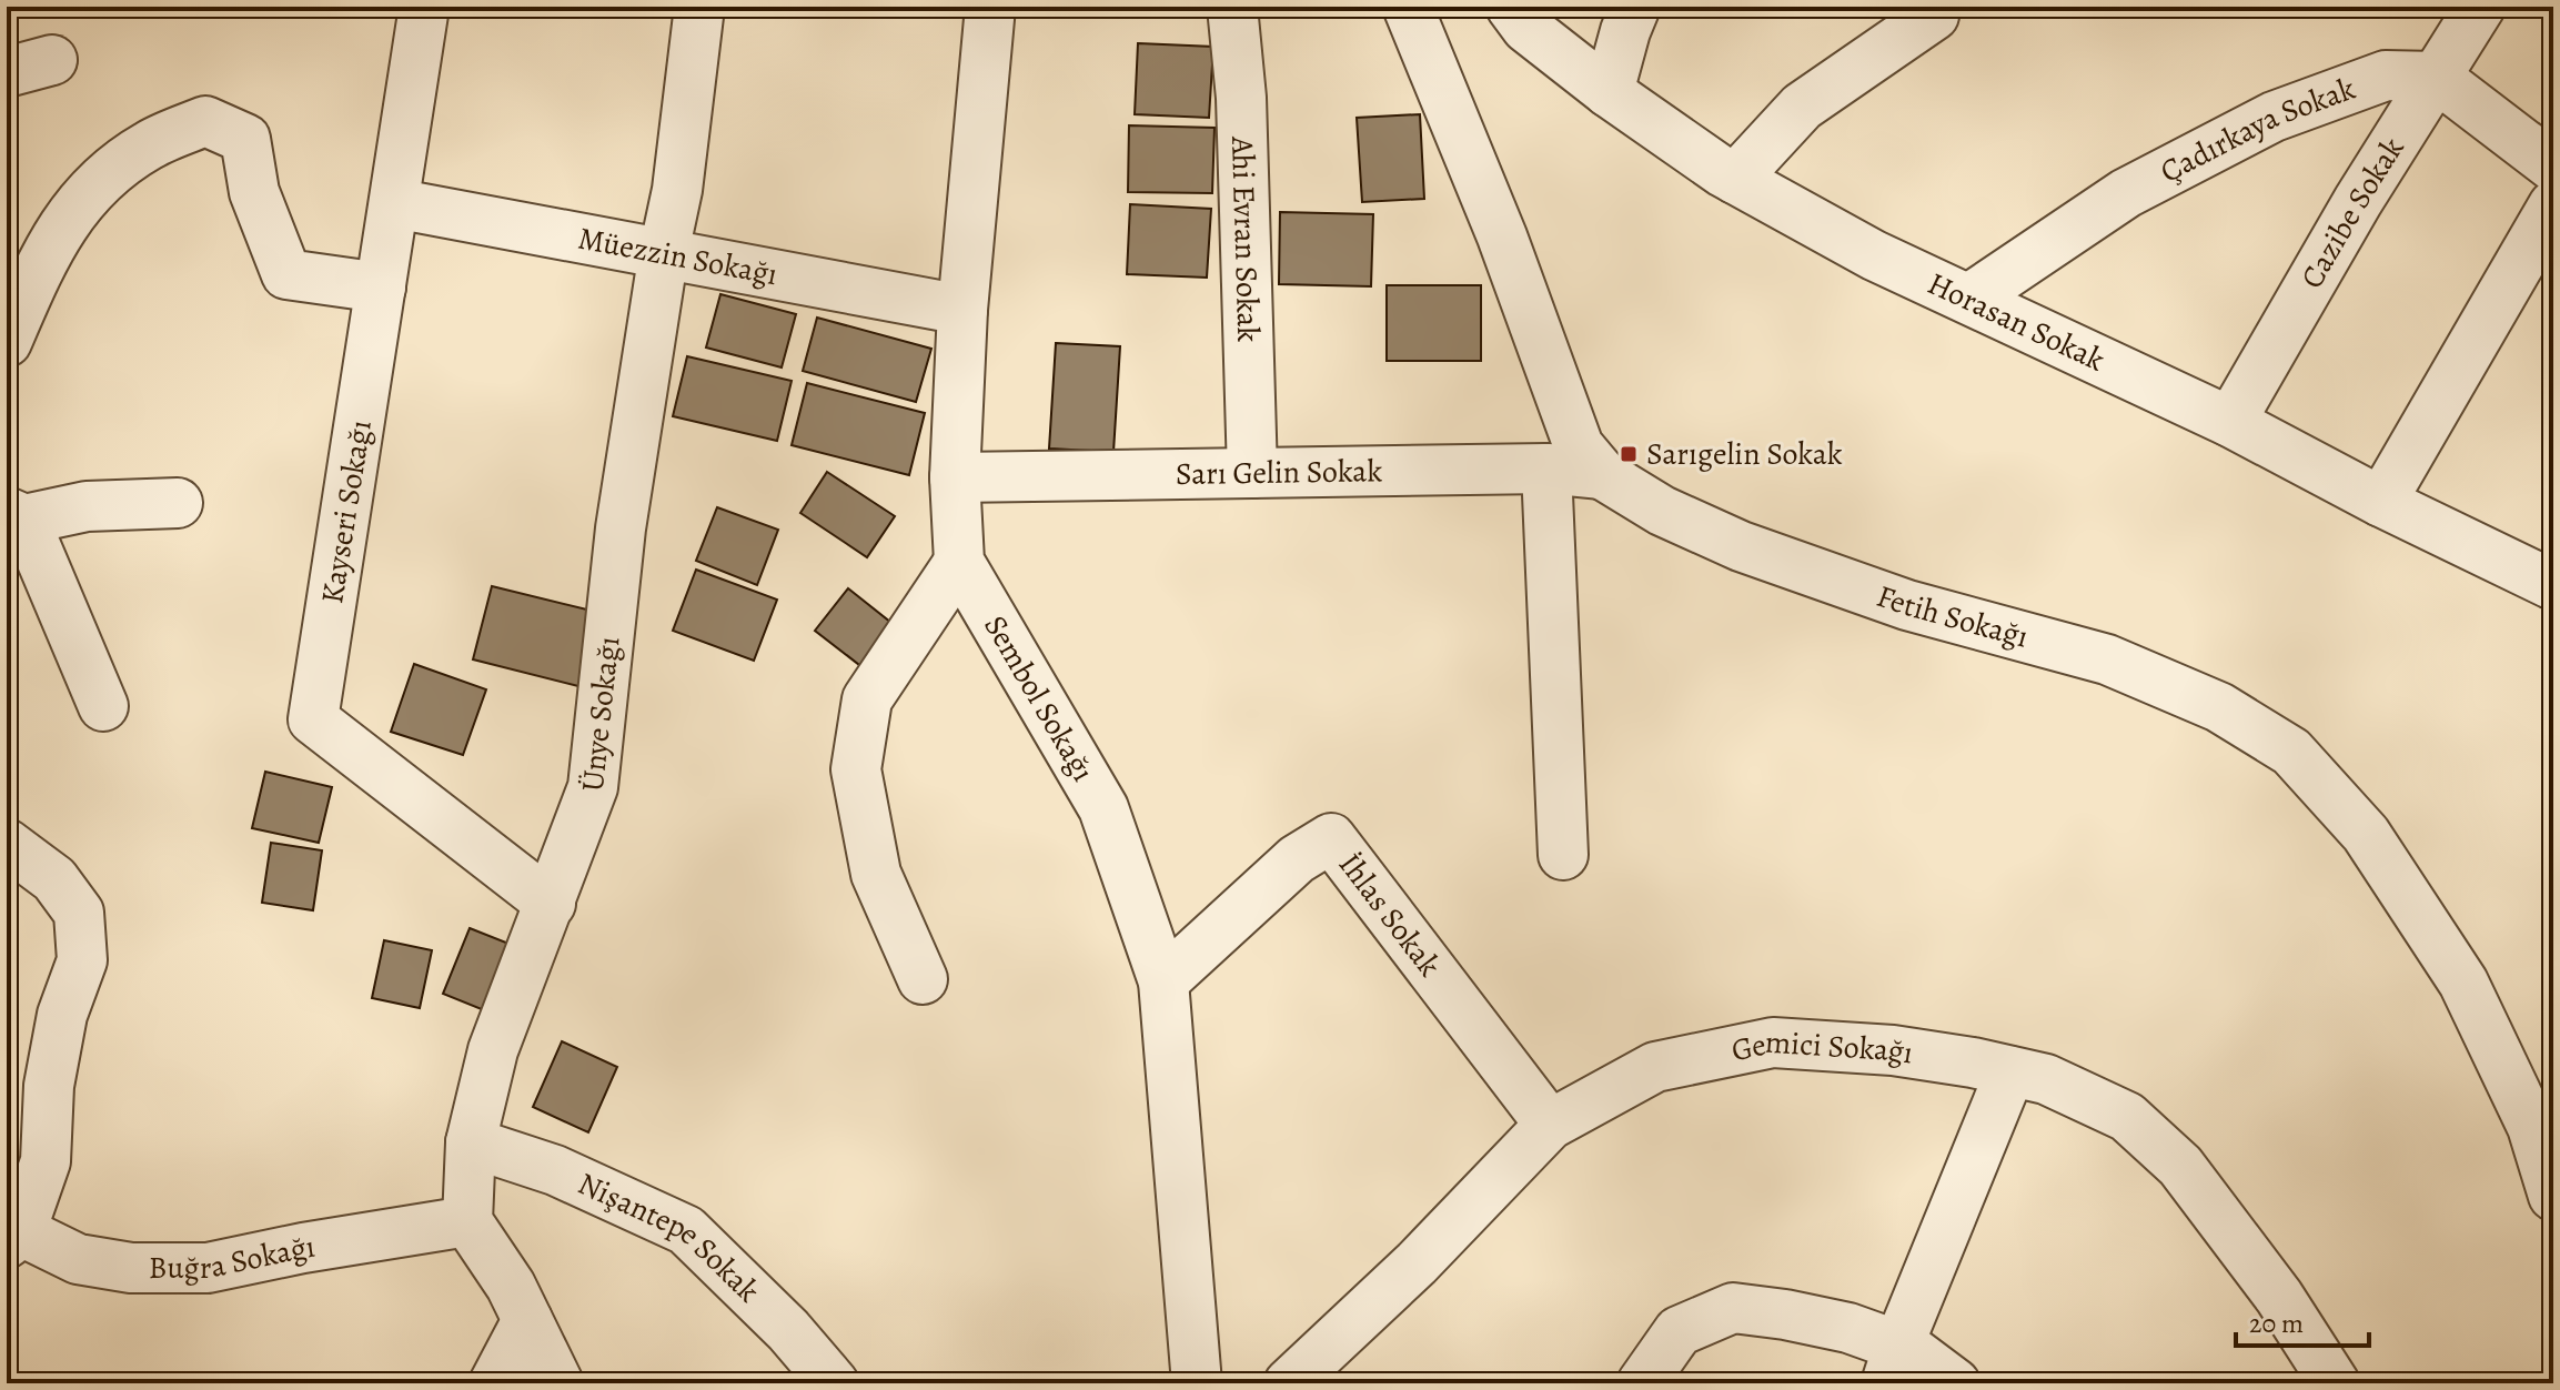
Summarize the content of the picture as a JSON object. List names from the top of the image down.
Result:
{
  "streets": {
    "street": [
      "Çadırkaya Sokak",
      "Cazibe Sokak",
      "Ahi Evran Sokak",
      "Müezzin Sokağı",
      "Horasan Sokak",
      "Sarı Gelin Sokak",
      "Kayseri Sokağı",
      "Fetih Sokağı",
      "Sembol Sokağı",
      "Ünye Sokağı",
      "İhlas Sokak",
      "Gemici Sokağı",
      "Nişantepe Sokak",
      "Buğra Sokağı"
    ]
  },
  "crossings": [
    ["Çadırkaya Sokak", "Cazibe Sokak"],
    ["Çadırkaya Sokak", "Horasan Sokak"],
    ["Cazibe Sokak", "Horasan Sokak"],
    ["Ahi Evran Sokak", "Sarı Gelin Sokak"],
    ["Müezzin Sokağı", "Kayseri Sokağı"],
    ["Müezzin Sokağı", "Sembol Sokağı"],
    ["Müezzin Sokağı", "Ünye Sokağı"],
    ["Sarı Gelin Sokak", "Fetih Sokağı"],
    ["Sarı Gelin Sokak", "Sembol Sokağı"],
    ["Kayseri Sokağı", "Ünye Sokağı"],
    ["Sembol Sokağı", "İhlas Sokak"],
    ["Ünye Sokağı", "Nişantepe Sokak"],
    ["Ünye Sokağı", "Buğra Sokağı"],
    ["İhlas Sokak", "Gemici Sokağı"]
  ],
  "places": {
    "transit": ["Sarıgelin Sokak"]
  },
  "scale_bar": "20 m"
}
